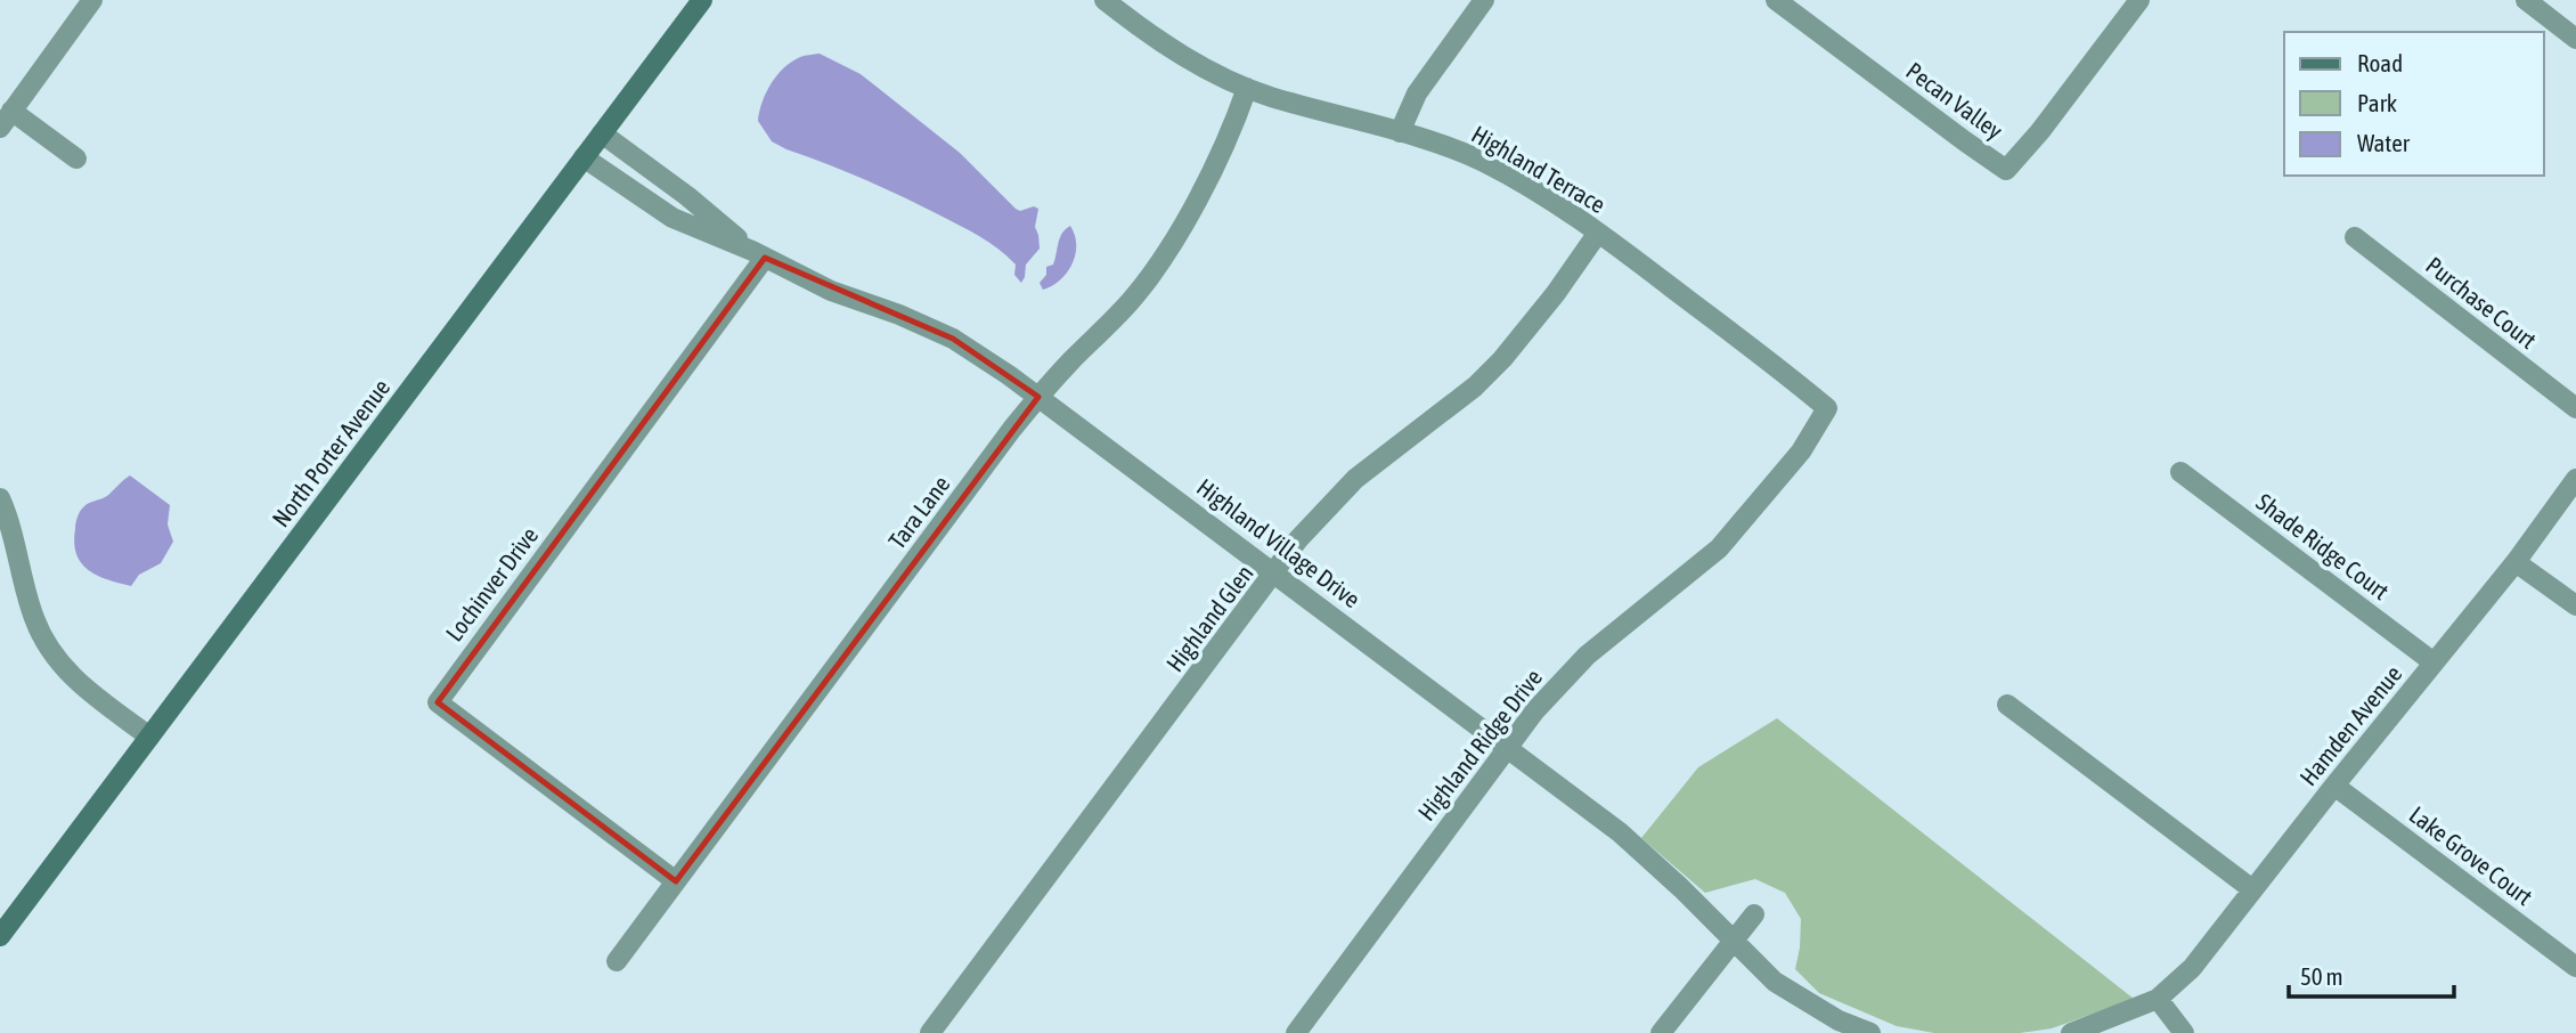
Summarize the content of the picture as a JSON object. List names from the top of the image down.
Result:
{
  "streets": {
    "main road": ["North Porter Avenue"],
    "street": [
      "Pecan Valley",
      "Highland Terrace",
      "Purchase Court",
      "Tara Lane",
      "Highland Village Drive",
      "Shade Ridge Court",
      "Lochinver Drive",
      "Highland Glen",
      "Hamden Avenue",
      "Highland Ridge Drive",
      "Lake Grove Court"
    ]
  },
  "crossings": [
    ["Highland Terrace", "Tara Lane"],
    ["Highland Terrace", "Highland Glen"],
    ["Highland Terrace", "Highland Ridge Drive"],
    ["North Porter Avenue", "Highland Village Drive"],
    ["Tara Lane", "Highland Village Drive"],
    ["Tara Lane", "Lochinver Drive"],
    ["Highland Village Drive", "Lochinver Drive"],
    ["Highland Village Drive", "Highland Glen"],
    ["Highland Village Drive", "Highland Ridge Drive"],
    ["Shade Ridge Court", "Hamden Avenue"],
    ["Hamden Avenue", "Lake Grove Court"]
  ],
  "legend": ["Road", "Park", "Water"],
  "scale_bar": "50 m"
}
